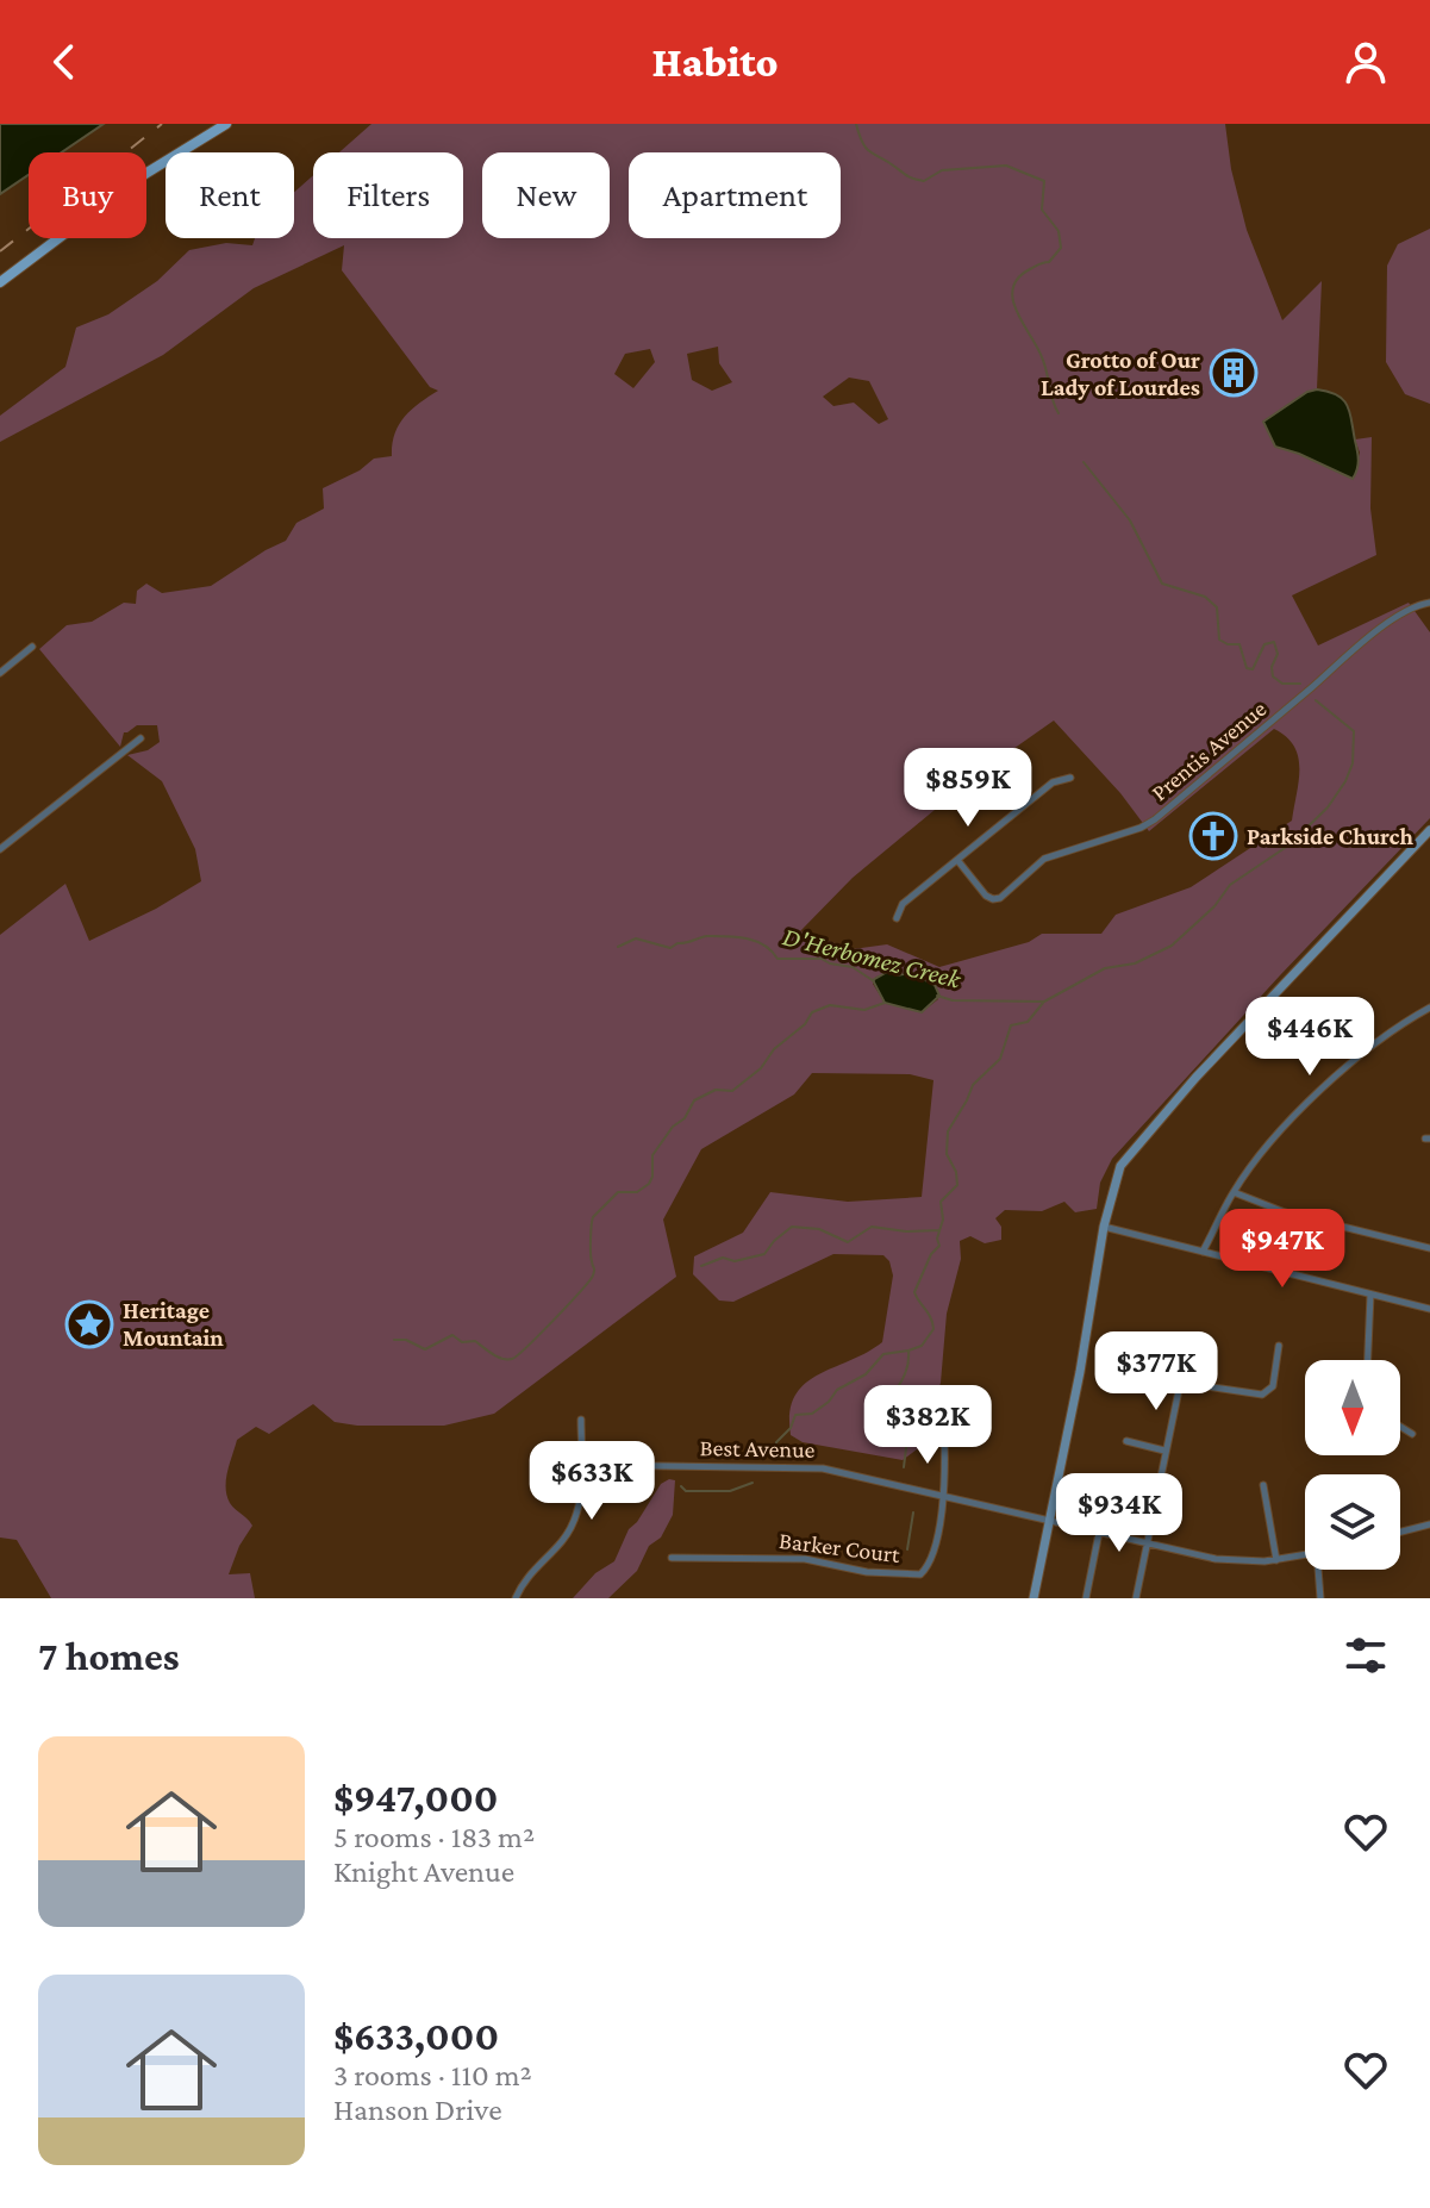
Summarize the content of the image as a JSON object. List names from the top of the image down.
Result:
{
  "streets": {
    "street": ["Prentis Avenue", "Best Avenue", "Barker Court"]
  },
  "crossings": [
    ["Best Avenue", "Barker Court"]
  ],
  "water": ["D'Herbomez Creek"],
  "places": {
    "building": ["Grotto of Our Lady of Lourdes"],
    "church": ["Parkside Church"],
    "place": ["Heritage Mountain"]
  },
  "north": "bottom",
  "page": {
    "header": "Habito",
    "chip": [
      "Buy",
      "Rent",
      "Filters",
      "New",
      "Apartment"
    ],
    "price": [
      "$859K",
      "$446K",
      "$947K",
      "$377K",
      "$382K",
      "$633K",
      "$934K"
    ],
    "heading": "7 homes",
    "list": [
      {
        "name": "$947,000",
        "note": "5 rooms · 183 m² · Knight Avenue"
      },
      {
        "name": "$633,000",
        "note": "3 rooms · 110 m² · Hanson Drive"
      }
    ]
  }
}
